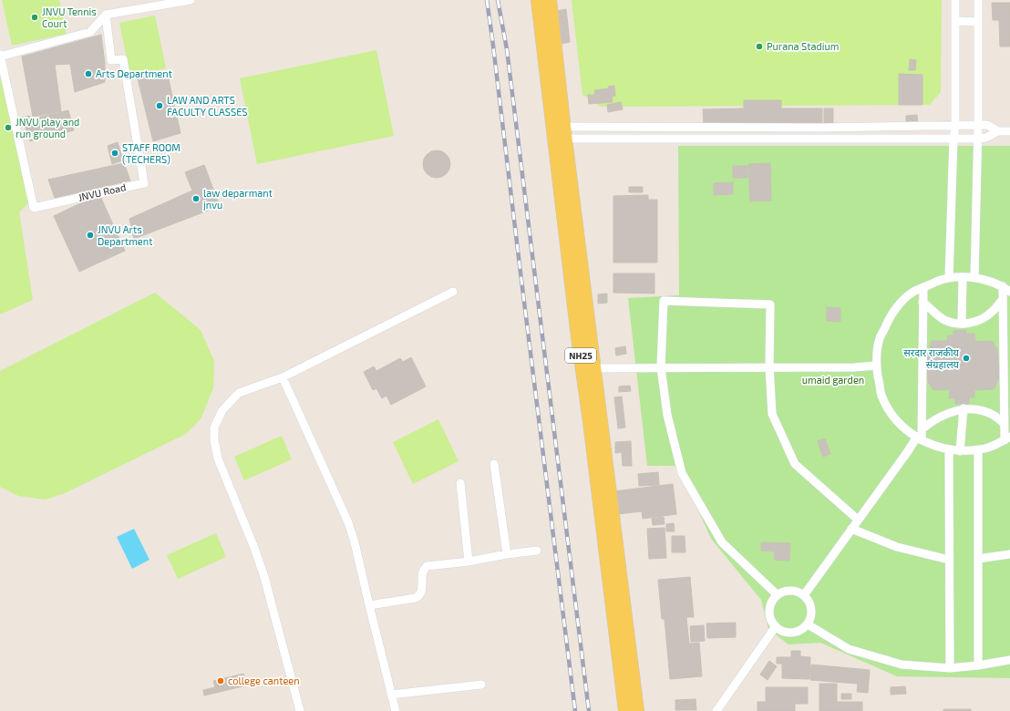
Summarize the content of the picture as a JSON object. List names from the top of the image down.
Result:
{
  "streets": {
    "main road": ["NH25"],
    "street": ["JNVU Road"]
  },
  "parks": ["umaid garden"],
  "places": [
    "JNVU Tennis Court",
    "Purana Stadium",
    "Arts Department",
    "LAW AND ARTS FACULTY CLASSES",
    "JNVU play and run ground",
    "STAFF ROOM (TECHERS)",
    "law deparmant jnvu",
    "JNVU Arts Department",
    "सरदार राजकीय संग्रहालय",
    "college canteen"
  ]
}
